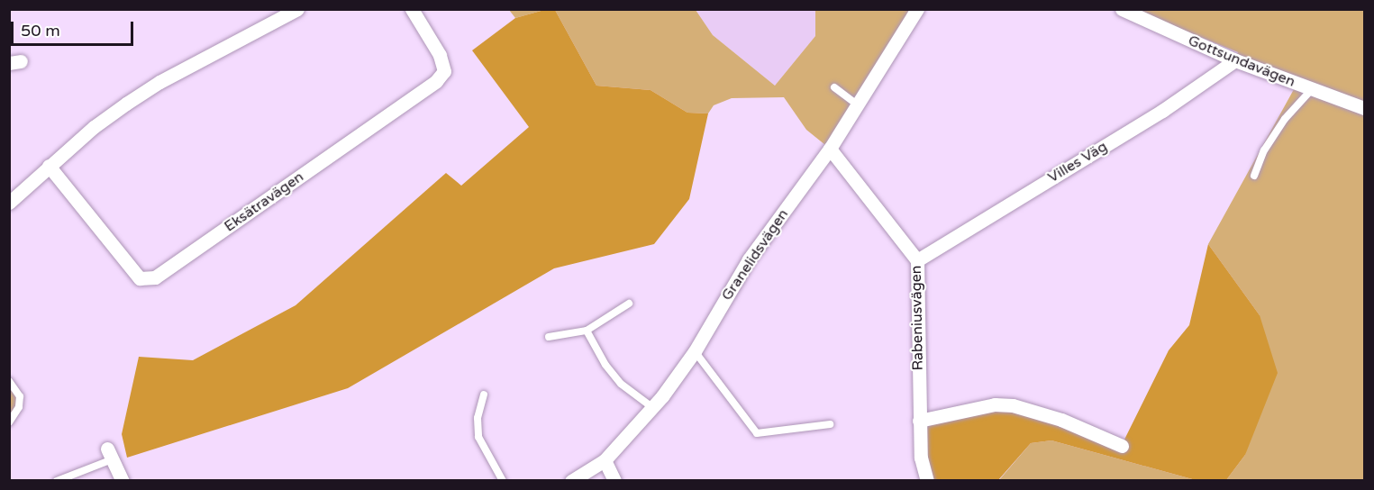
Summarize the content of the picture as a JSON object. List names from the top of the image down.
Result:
{
  "streets": {
    "street": [
      "Gottsundavägen",
      "Villes Väg",
      "Eksätravägen",
      "Granelidsvägen",
      "Rabeniusvägen"
    ]
  },
  "crossings": [
    ["Gottsundavägen", "Villes Väg"],
    ["Villes Väg", "Rabeniusvägen"],
    ["Granelidsvägen", "Rabeniusvägen"]
  ],
  "scale_bar": "50 m"
}
